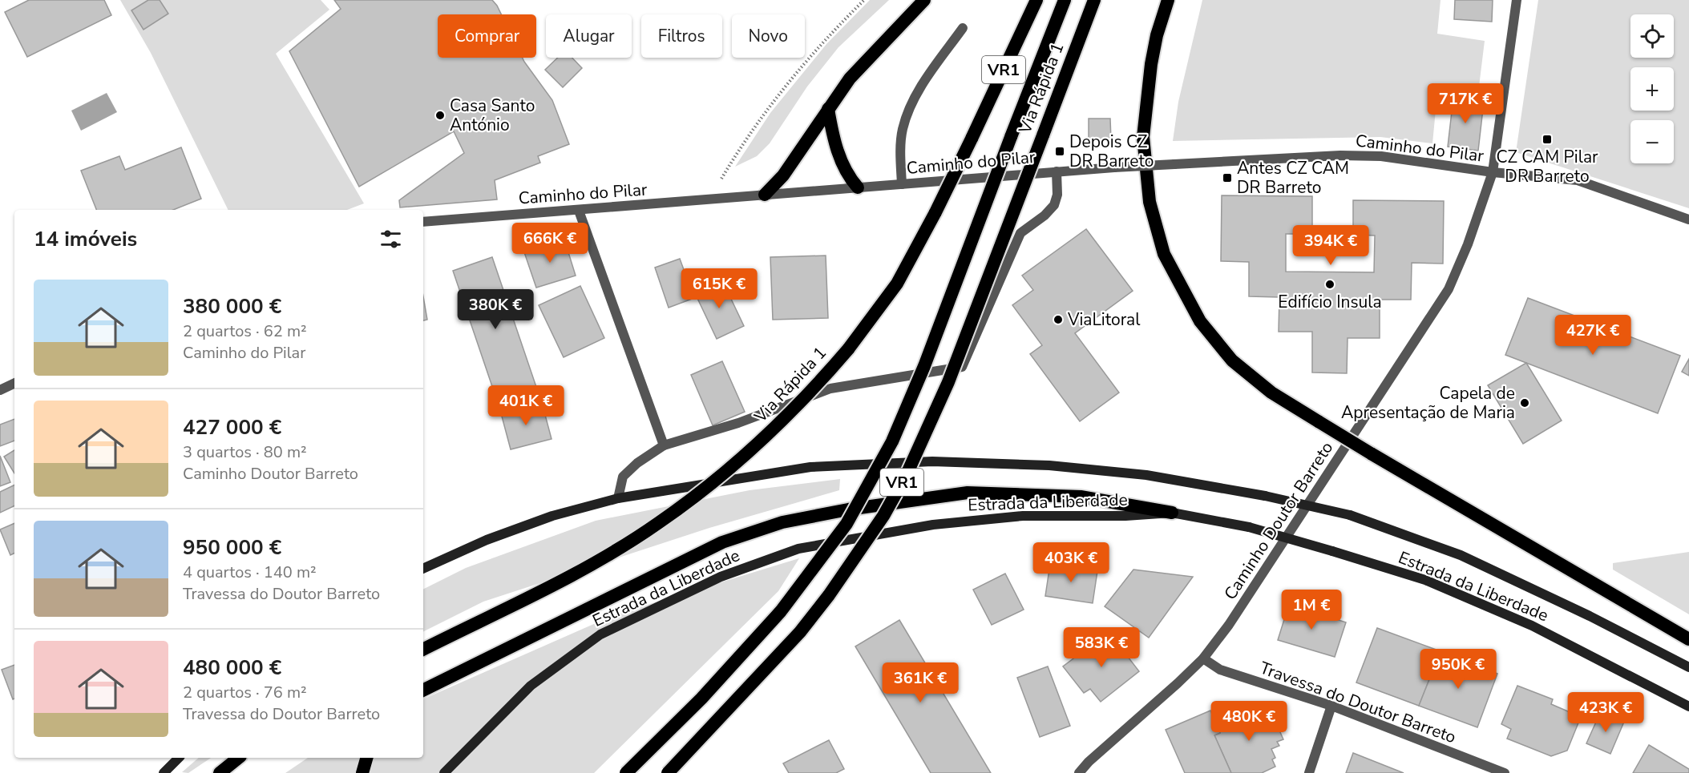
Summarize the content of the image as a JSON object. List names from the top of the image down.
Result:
{
  "streets": {
    "highway": ["VR1", "Via Rápida 1"],
    "main road": ["Estrada da Liberdade"],
    "street": ["Caminho do Pilar", "Caminho Doutor Barreto", "Travessa do Doutor Barreto"]
  },
  "crossings": [
    ["Caminho do Pilar", "Caminho Doutor Barreto"],
    ["Caminho Doutor Barreto", "Travessa do Doutor Barreto"]
  ],
  "places": {
    "other": [
      "Casa Santo António",
      "Edifício Insula",
      "ViaLitoral",
      "Capela de Apresentação de Maria"
    ],
    "transit": ["CZ CAM Pilar DR Barreto", "Depois CZ DR Barreto", "Antes CZ CAM DR Barreto"]
  },
  "page": {
    "map_buttons": ["+", "−"],
    "chip": [
      "Comprar",
      "Alugar",
      "Filtros",
      "Novo"
    ],
    "price": [
      "717K €",
      "666K €",
      "394K €",
      "615K €",
      "380K €",
      "427K €",
      "401K €",
      "403K €",
      "1M €",
      "583K €",
      "950K €",
      "361K €",
      "423K €",
      "480K €"
    ],
    "heading": "14 imóveis",
    "list": [
      {
        "name": "380 000 €",
        "note": "2 quartos · 62 m² · Caminho do Pilar"
      },
      {
        "name": "427 000 €",
        "note": "3 quartos · 80 m² · Caminho Doutor Barreto"
      },
      {
        "name": "950 000 €",
        "note": "4 quartos · 140 m² · Travessa do Doutor Barreto"
      },
      {
        "name": "480 000 €",
        "note": "2 quartos · 76 m² · Travessa do Doutor Barreto"
      }
    ]
  }
}
